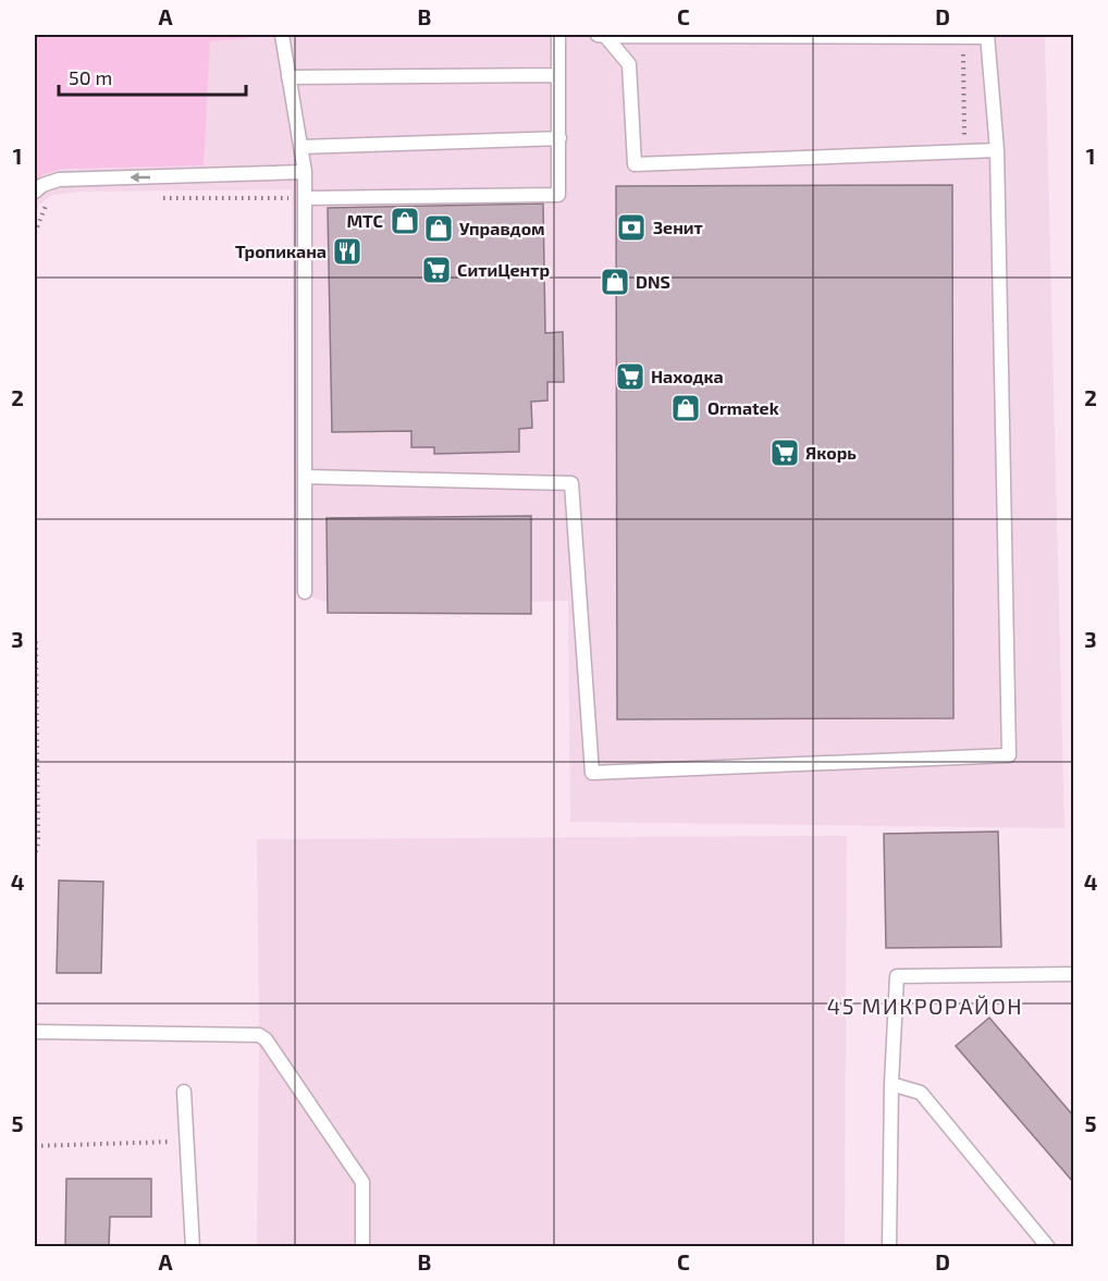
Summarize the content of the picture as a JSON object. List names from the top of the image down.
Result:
{
  "districts": ["45 МИКРОРАЙОН"],
  "places": {
    "shop": [
      "МТС",
      "Управдом",
      "DNS",
      "Ormatek"
    ],
    "bank": ["Зенит"],
    "restaurant": ["Тропикана"],
    "supermarket": ["СитиЦентр", "Находка", "Якорь"]
  },
  "scale_bar": "50 m",
  "grid": {
    "columns": [
      "A",
      "B",
      "C",
      "D"
    ],
    "rows": [
      "1",
      "2",
      "3",
      "4",
      "5"
    ]
  }
}
